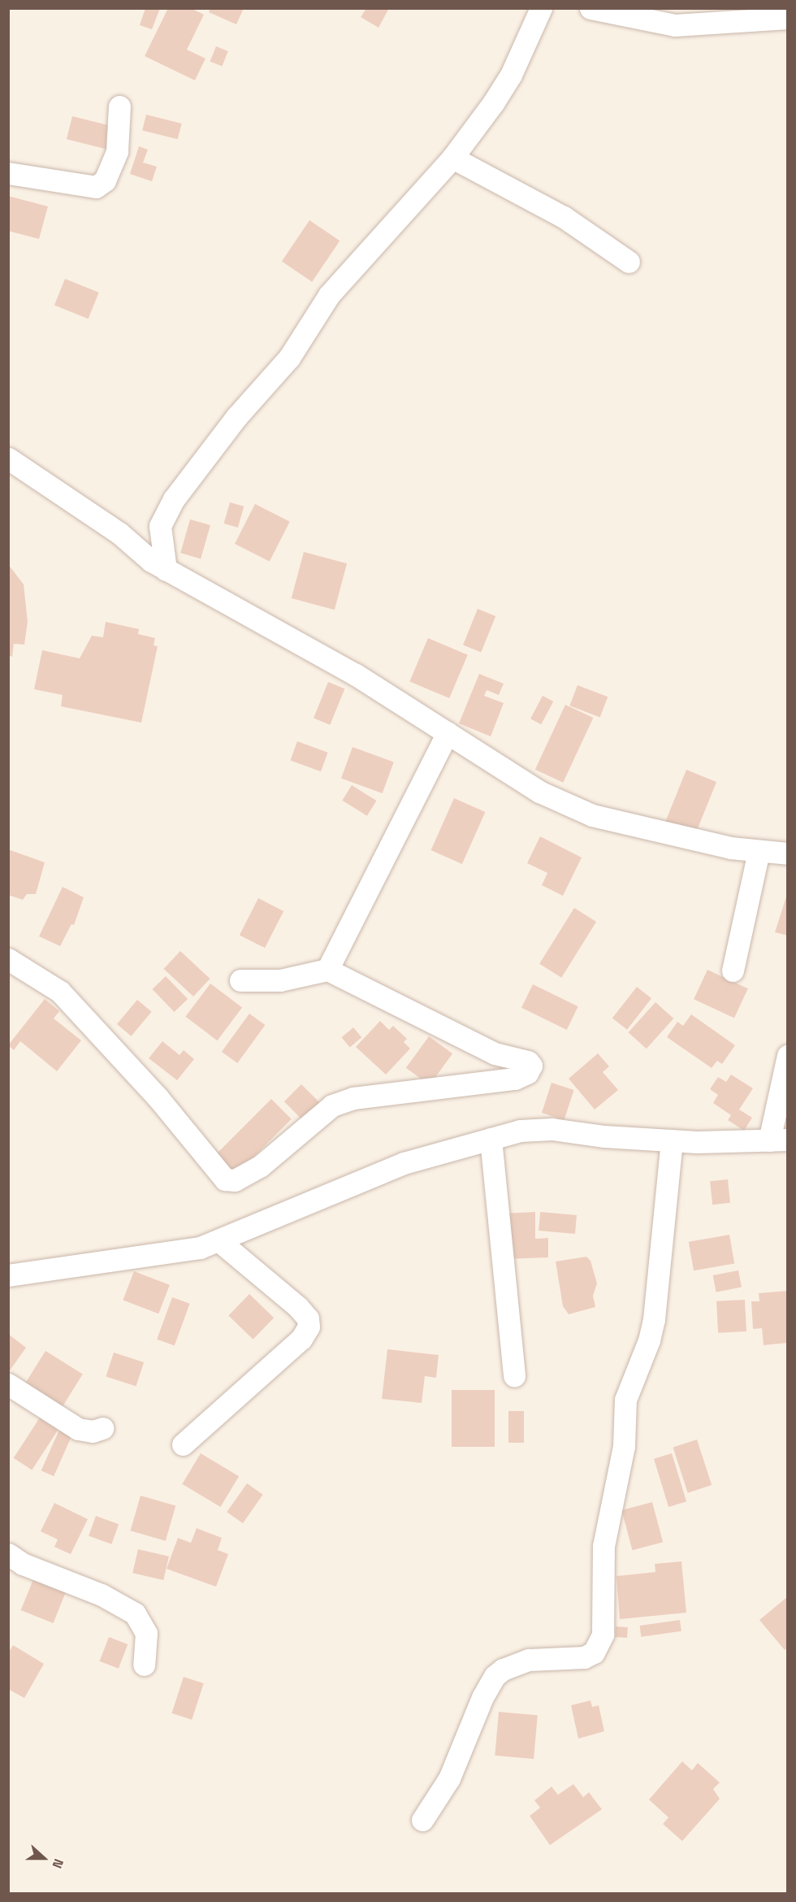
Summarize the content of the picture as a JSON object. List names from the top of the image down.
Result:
{
  "north": "right"
}
